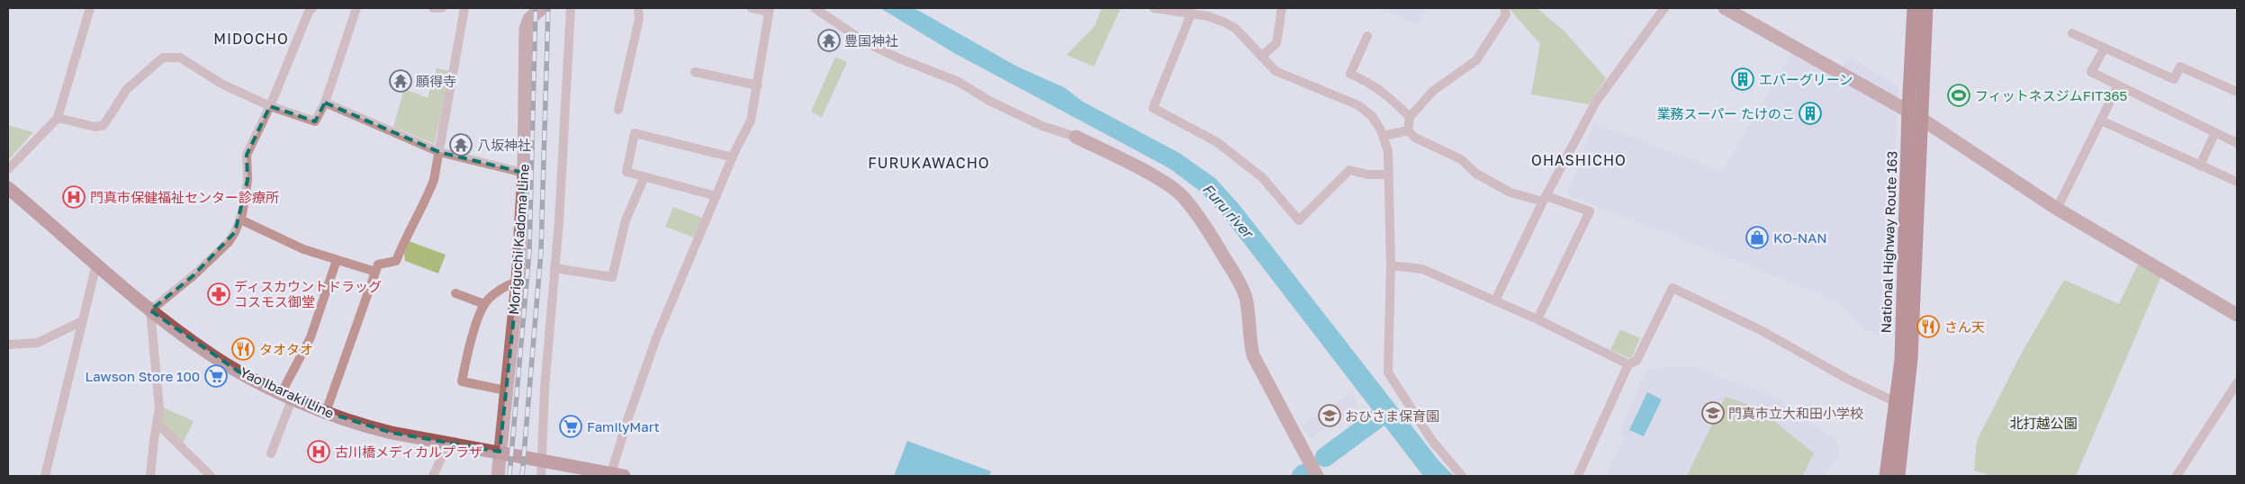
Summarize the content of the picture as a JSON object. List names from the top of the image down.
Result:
{
  "streets": {
    "highway": ["National Highway Route 163"],
    "main road": ["Yao Ibaraki Line"],
    "street": ["Moriguchi Kadoma Line"]
  },
  "crossings": [
    ["Moriguchi Kadoma Line", "Yao Ibaraki Line"]
  ],
  "districts": ["MIDOCHO", "OHASHICHO", "FURUKAWACHO"],
  "water": ["Furu river"],
  "parks": ["北打越公園"],
  "places": {
    "temple": ["豊国神社", "願得寺", "八坂神社"],
    "building": ["エバーグリーン", "業務スーパー たけのこ"],
    "sports": ["フィットネスジムFIT365"],
    "hospital": ["門真市保健福祉センター診療所", "古川橋メディカルプラザ"],
    "shop": ["KO-NAN"],
    "pharmacy": ["ディスカウントドラッグ コスモス御堂"],
    "restaurant": ["さん天", "タオタオ"],
    "supermarket": ["Lawson Store 100", "FamilyMart"],
    "school or university": ["門真市立大和田小学校", "おひさま保育園"]
  }
}
